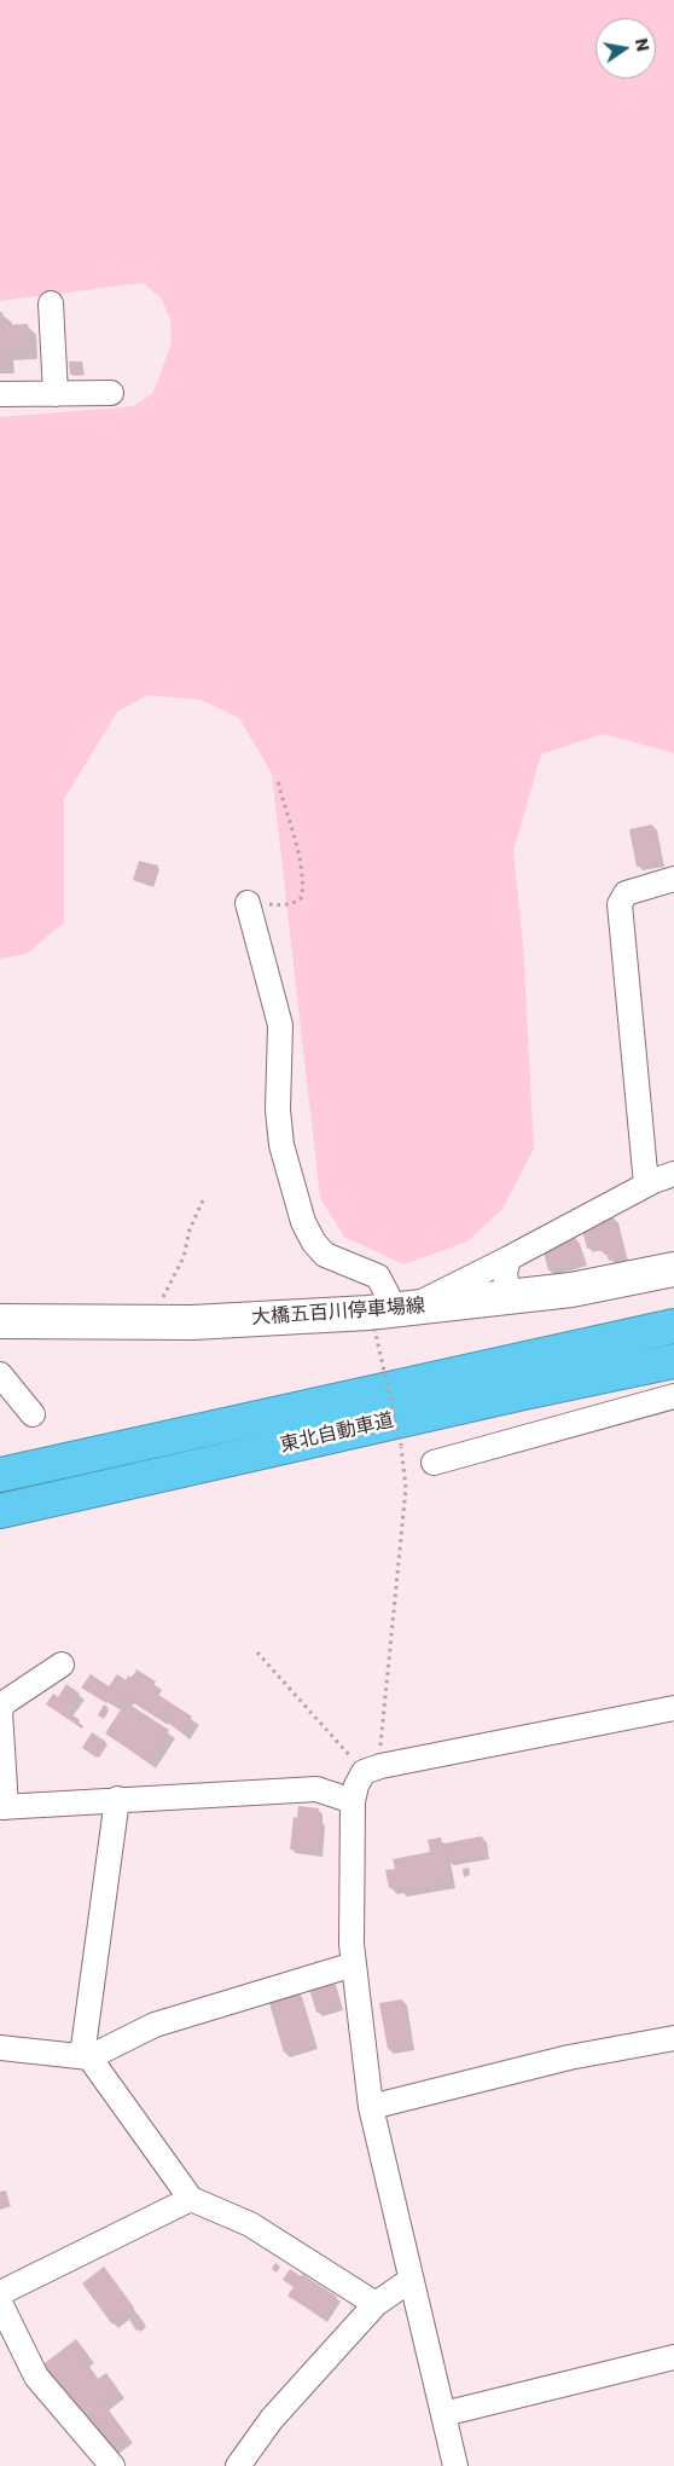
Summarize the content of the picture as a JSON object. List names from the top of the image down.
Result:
{
  "streets": {
    "highway": ["東北自動車道"],
    "main road": ["大橋五百川停車場線"]
  },
  "north": "right"
}
